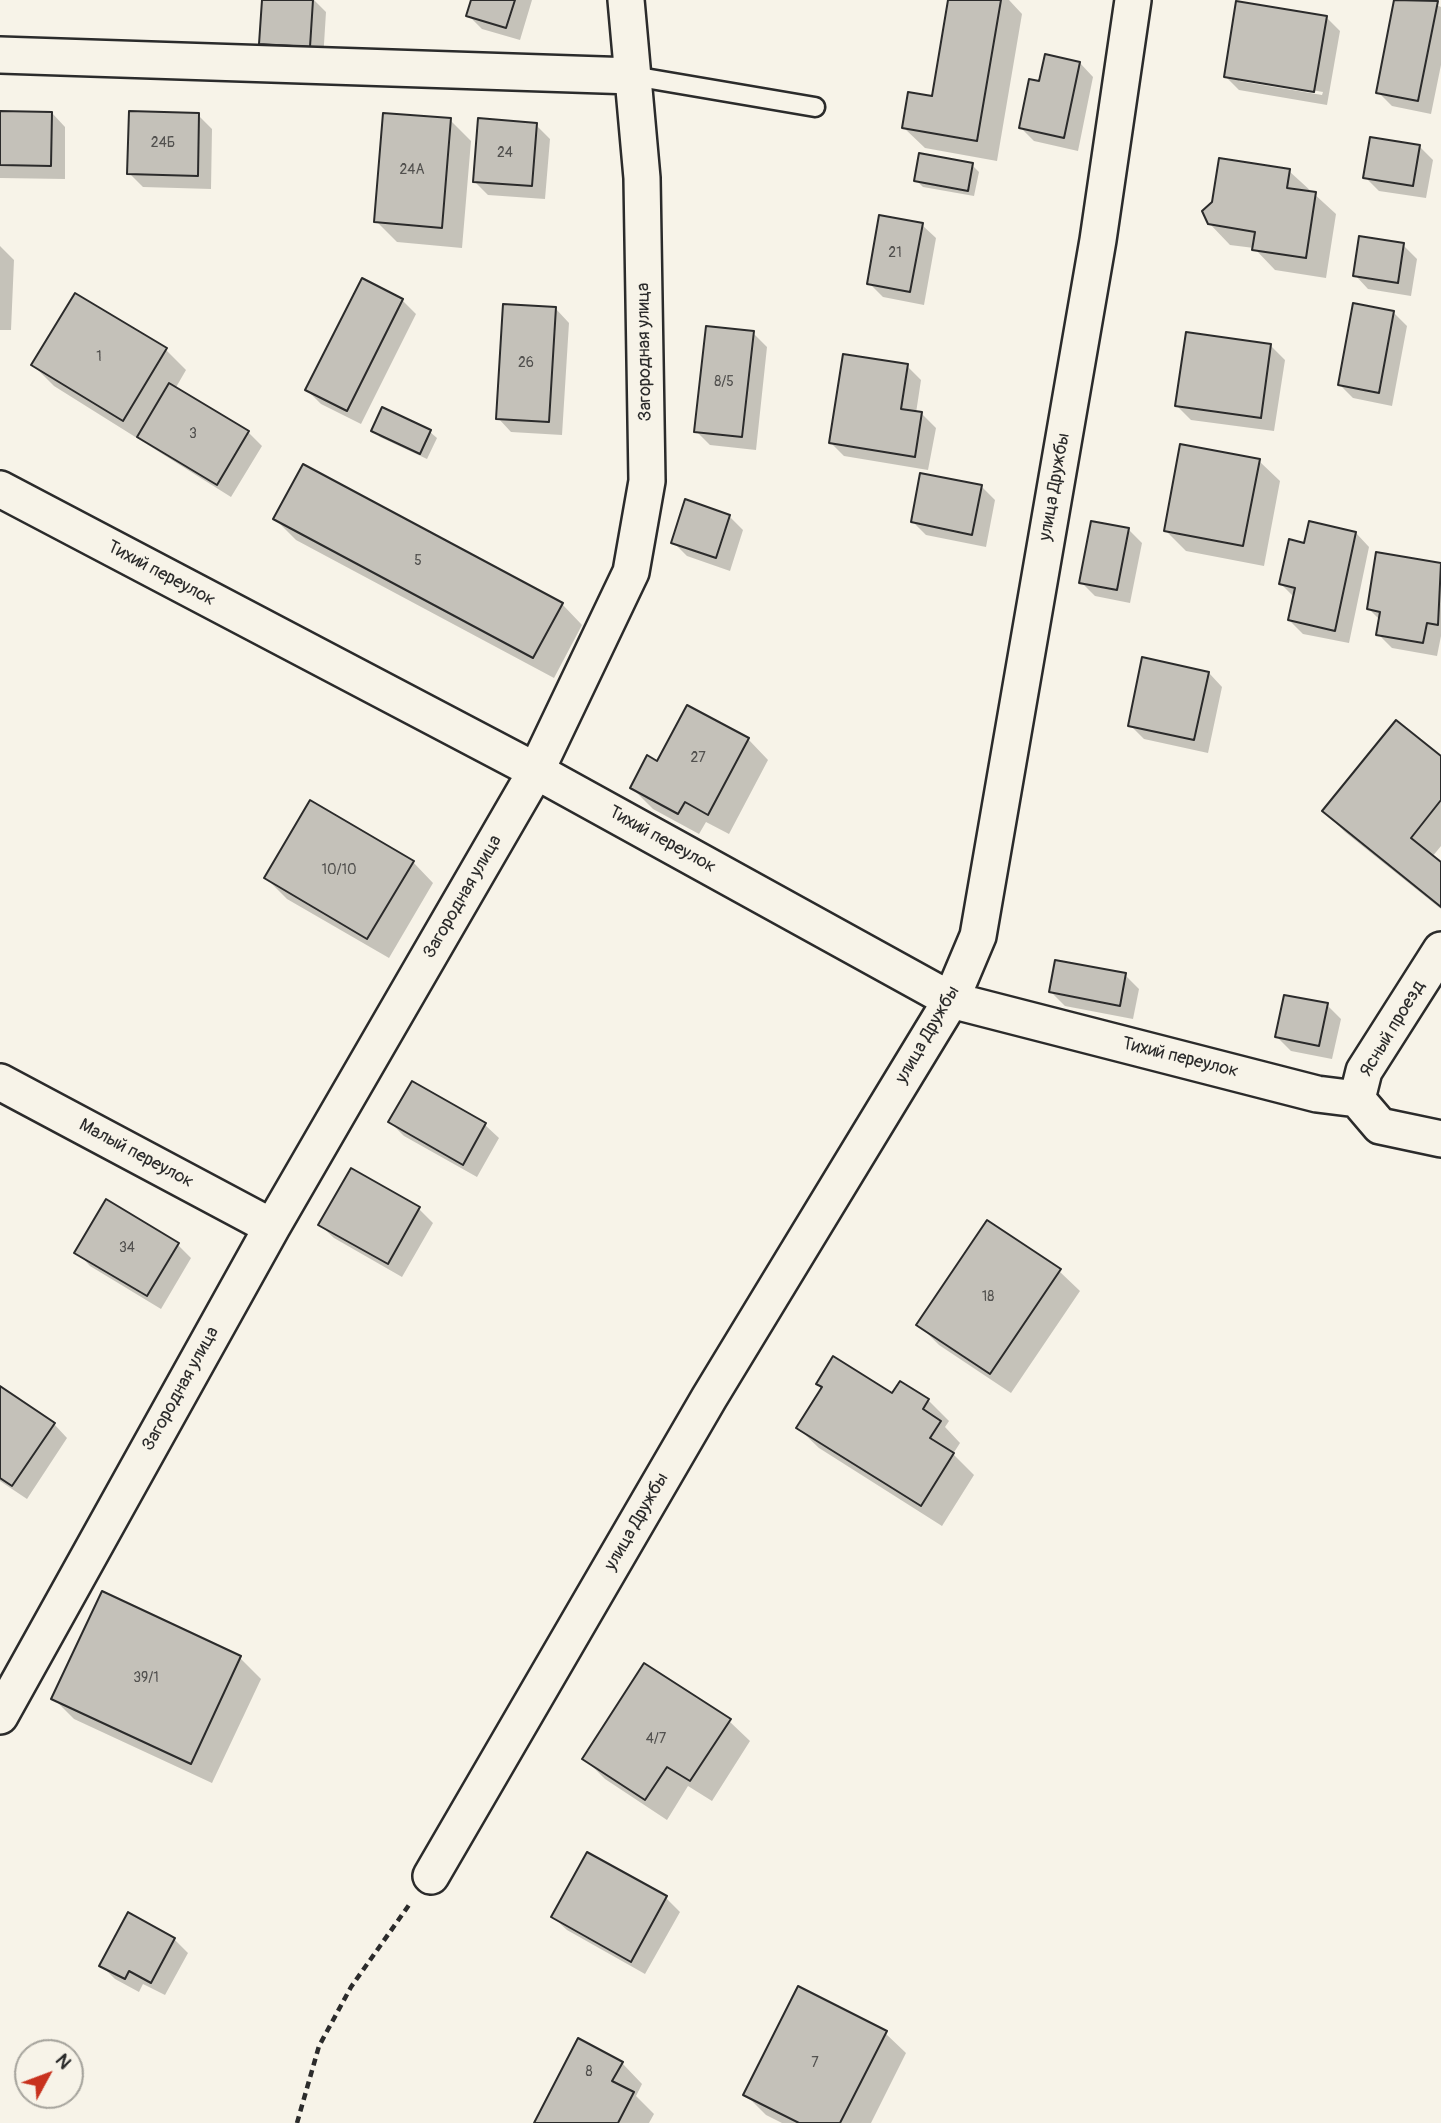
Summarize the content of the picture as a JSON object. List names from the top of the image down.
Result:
{
  "streets": {
    "street": [
      "Загородная улица",
      "улица Дружбы",
      "Тихий переулок",
      "Ясный проезд",
      "Малый переулок"
    ]
  },
  "crossings": [
    ["Загородная улица", "Тихий переулок"],
    ["Загородная улица", "Малый переулок"],
    ["улица Дружбы", "Тихий переулок"],
    ["Тихий переулок", "Ясный проезд"]
  ],
  "house_numbers": [
    "24Б",
    "24",
    "24А",
    "21",
    "1",
    "26",
    "8/5",
    "3",
    "5",
    "27",
    "10/10",
    "34",
    "18",
    "39/1",
    "4/7",
    "7",
    "8"
  ],
  "north": "top right"
}
